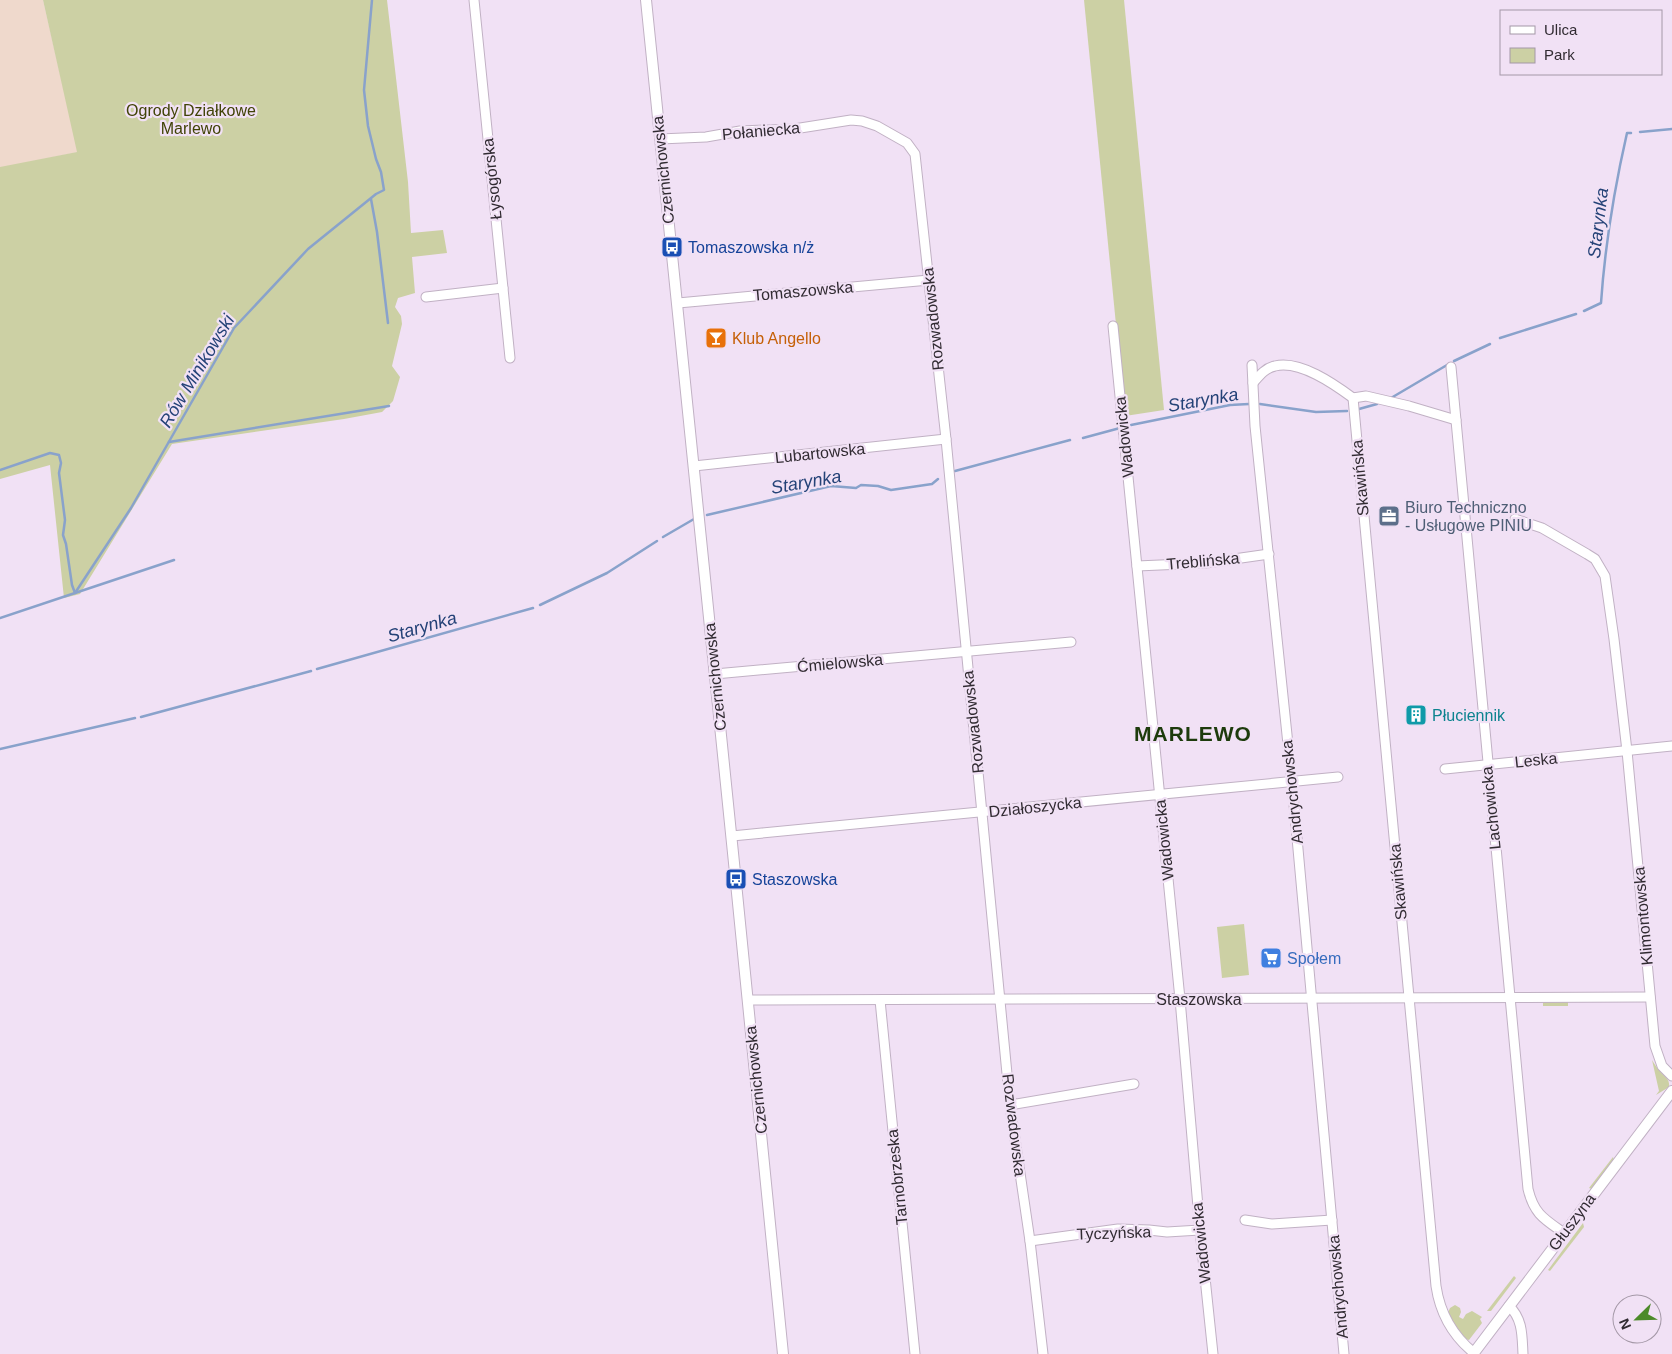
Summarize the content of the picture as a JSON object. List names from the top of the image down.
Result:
{
  "streets": {
    "street": [
      "Połaniecka",
      "Czernichowska",
      "Łysogórska",
      "Tomaszowska",
      "Rozwadowska",
      "Wadowicka",
      "Lubartowska",
      "Skawińska",
      "Treblińska",
      "Ćmielowska",
      "Leska",
      "Andrychowska",
      "Działoszycka",
      "Lachowicka",
      "Klimontowska",
      "Staszowska",
      "Tarnobrzeska",
      "Głuszyna",
      "Tyczyńska"
    ]
  },
  "crossings": [
    ["Połaniecka", "Czernichowska"],
    ["Połaniecka", "Rozwadowska"],
    ["Czernichowska", "Tomaszowska"],
    ["Czernichowska", "Lubartowska"],
    ["Czernichowska", "Ćmielowska"],
    ["Czernichowska", "Działoszycka"],
    ["Czernichowska", "Staszowska"],
    ["Tomaszowska", "Rozwadowska"],
    ["Rozwadowska", "Lubartowska"],
    ["Rozwadowska", "Ćmielowska"],
    ["Rozwadowska", "Działoszycka"],
    ["Rozwadowska", "Staszowska"],
    ["Rozwadowska", "Tyczyńska"],
    ["Wadowicka", "Treblińska"],
    ["Wadowicka", "Działoszycka"],
    ["Wadowicka", "Staszowska"],
    ["Wadowicka", "Tyczyńska"],
    ["Skawińska", "Staszowska"],
    ["Skawińska", "Głuszyna"],
    ["Treblińska", "Andrychowska"],
    ["Leska", "Lachowicka"],
    ["Leska", "Klimontowska"],
    ["Andrychowska", "Działoszycka"],
    ["Andrychowska", "Staszowska"],
    ["Lachowicka", "Staszowska"],
    ["Lachowicka", "Głuszyna"],
    ["Klimontowska", "Staszowska"],
    ["Staszowska", "Tarnobrzeska"]
  ],
  "districts": ["MARLEWO"],
  "water": ["Starynka", "Rów Minikowski"],
  "parks": ["Ogrody Działkowe Marlewo"],
  "places": {
    "bus stop": ["Tomaszowska n/ż", "Staszowska"],
    "bar": ["Klub Angello"],
    "office": ["Biuro Techniczno - Usługowe PINIU"],
    "building": ["Płuciennik"],
    "supermarket": ["Społem"]
  },
  "legend": ["Ulica", "Park"],
  "north": "bottom left"
}
